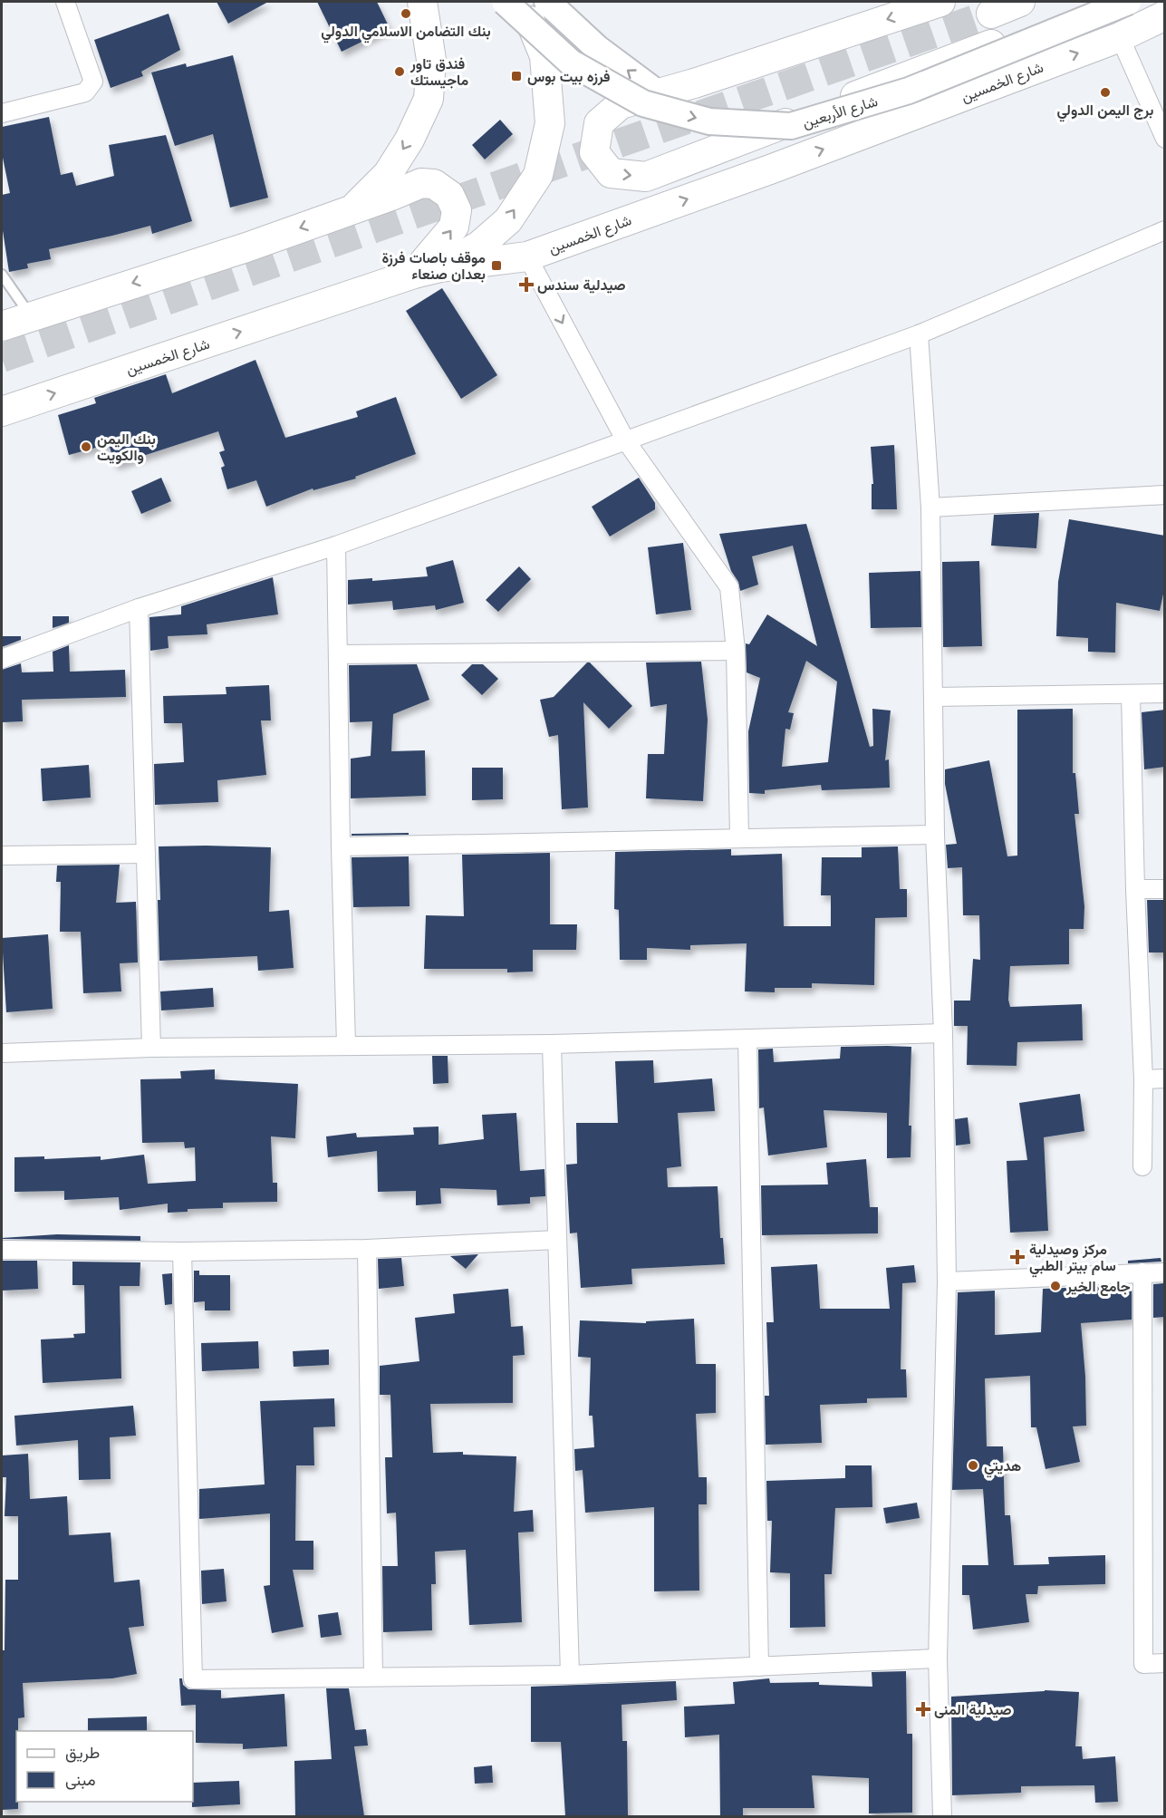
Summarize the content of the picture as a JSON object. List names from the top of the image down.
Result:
{
  "streets": {
    "main road": ["شارع الخمسين", "شارع الأربعين"]
  },
  "places": {
    "other": [
      "بنك التضامن الاسلامي الدولي",
      "فندق تاور ماجيستك",
      "برج اليمن الدولي",
      "بنك اليمن والكويت",
      "جامع الخير",
      "هديتي"
    ],
    "transit": ["فرزه بيت بوس", "موقف باصات فرزة بعدان صنعاء"],
    "health": ["صيدلية سندس", "مركز وصيدلية سام بيتر الطبي", "صيدلية المنى"]
  },
  "legend": ["طريق", "مبنى"]
}
